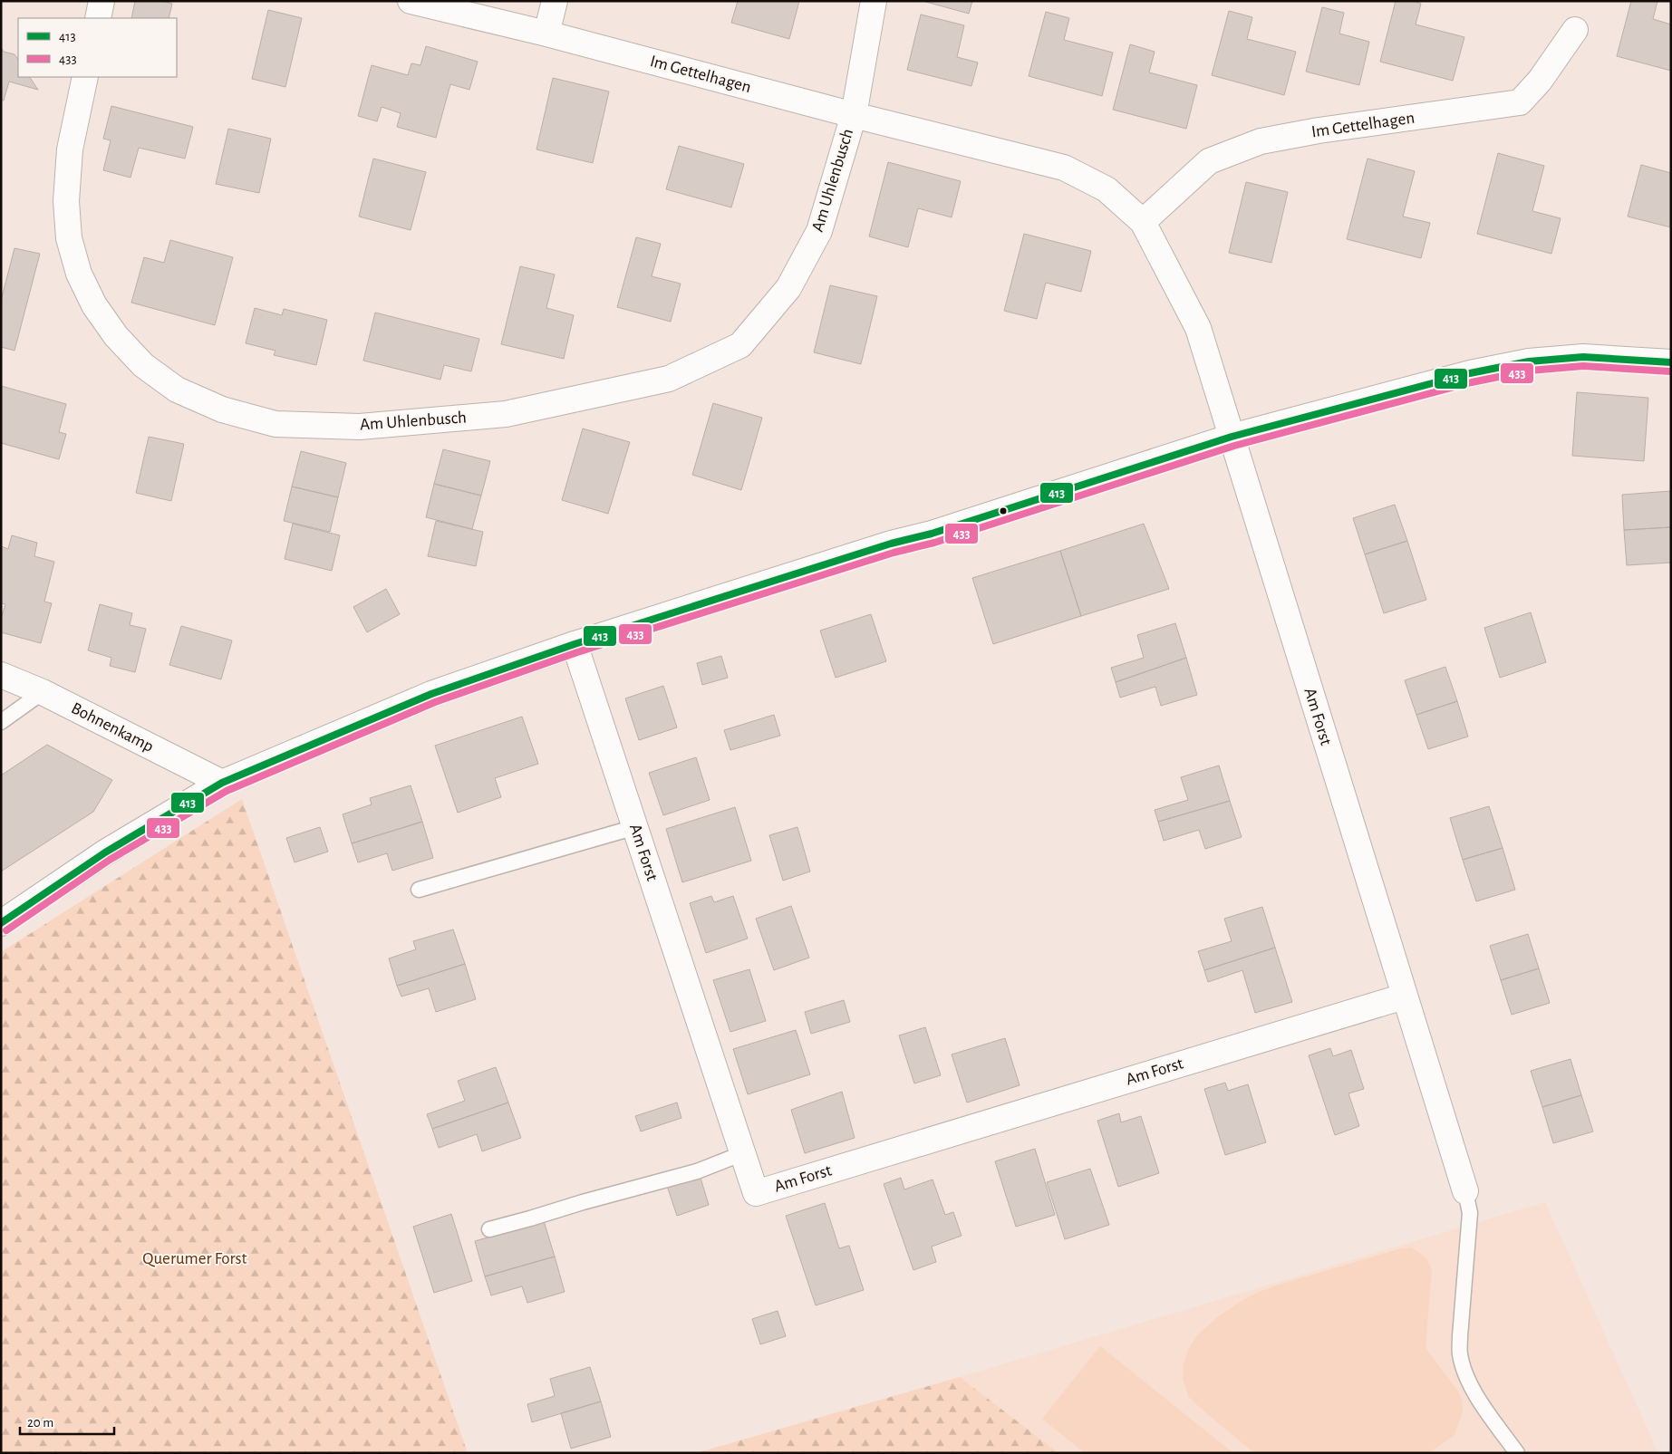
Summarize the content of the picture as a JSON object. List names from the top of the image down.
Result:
{
  "streets": {
    "street": [
      "Im Gettelhagen",
      "Am Uhlenbusch",
      "Am Forst",
      "Bohnenkamp"
    ]
  },
  "crossings": [
    ["Im Gettelhagen", "Am Uhlenbusch"],
    ["Im Gettelhagen", "Am Forst"]
  ],
  "parks": ["Querumer Forst"],
  "lines": ["transit line 413", "transit line 433"],
  "legend": ["413", "433"],
  "scale_bar": "20 m"
}
